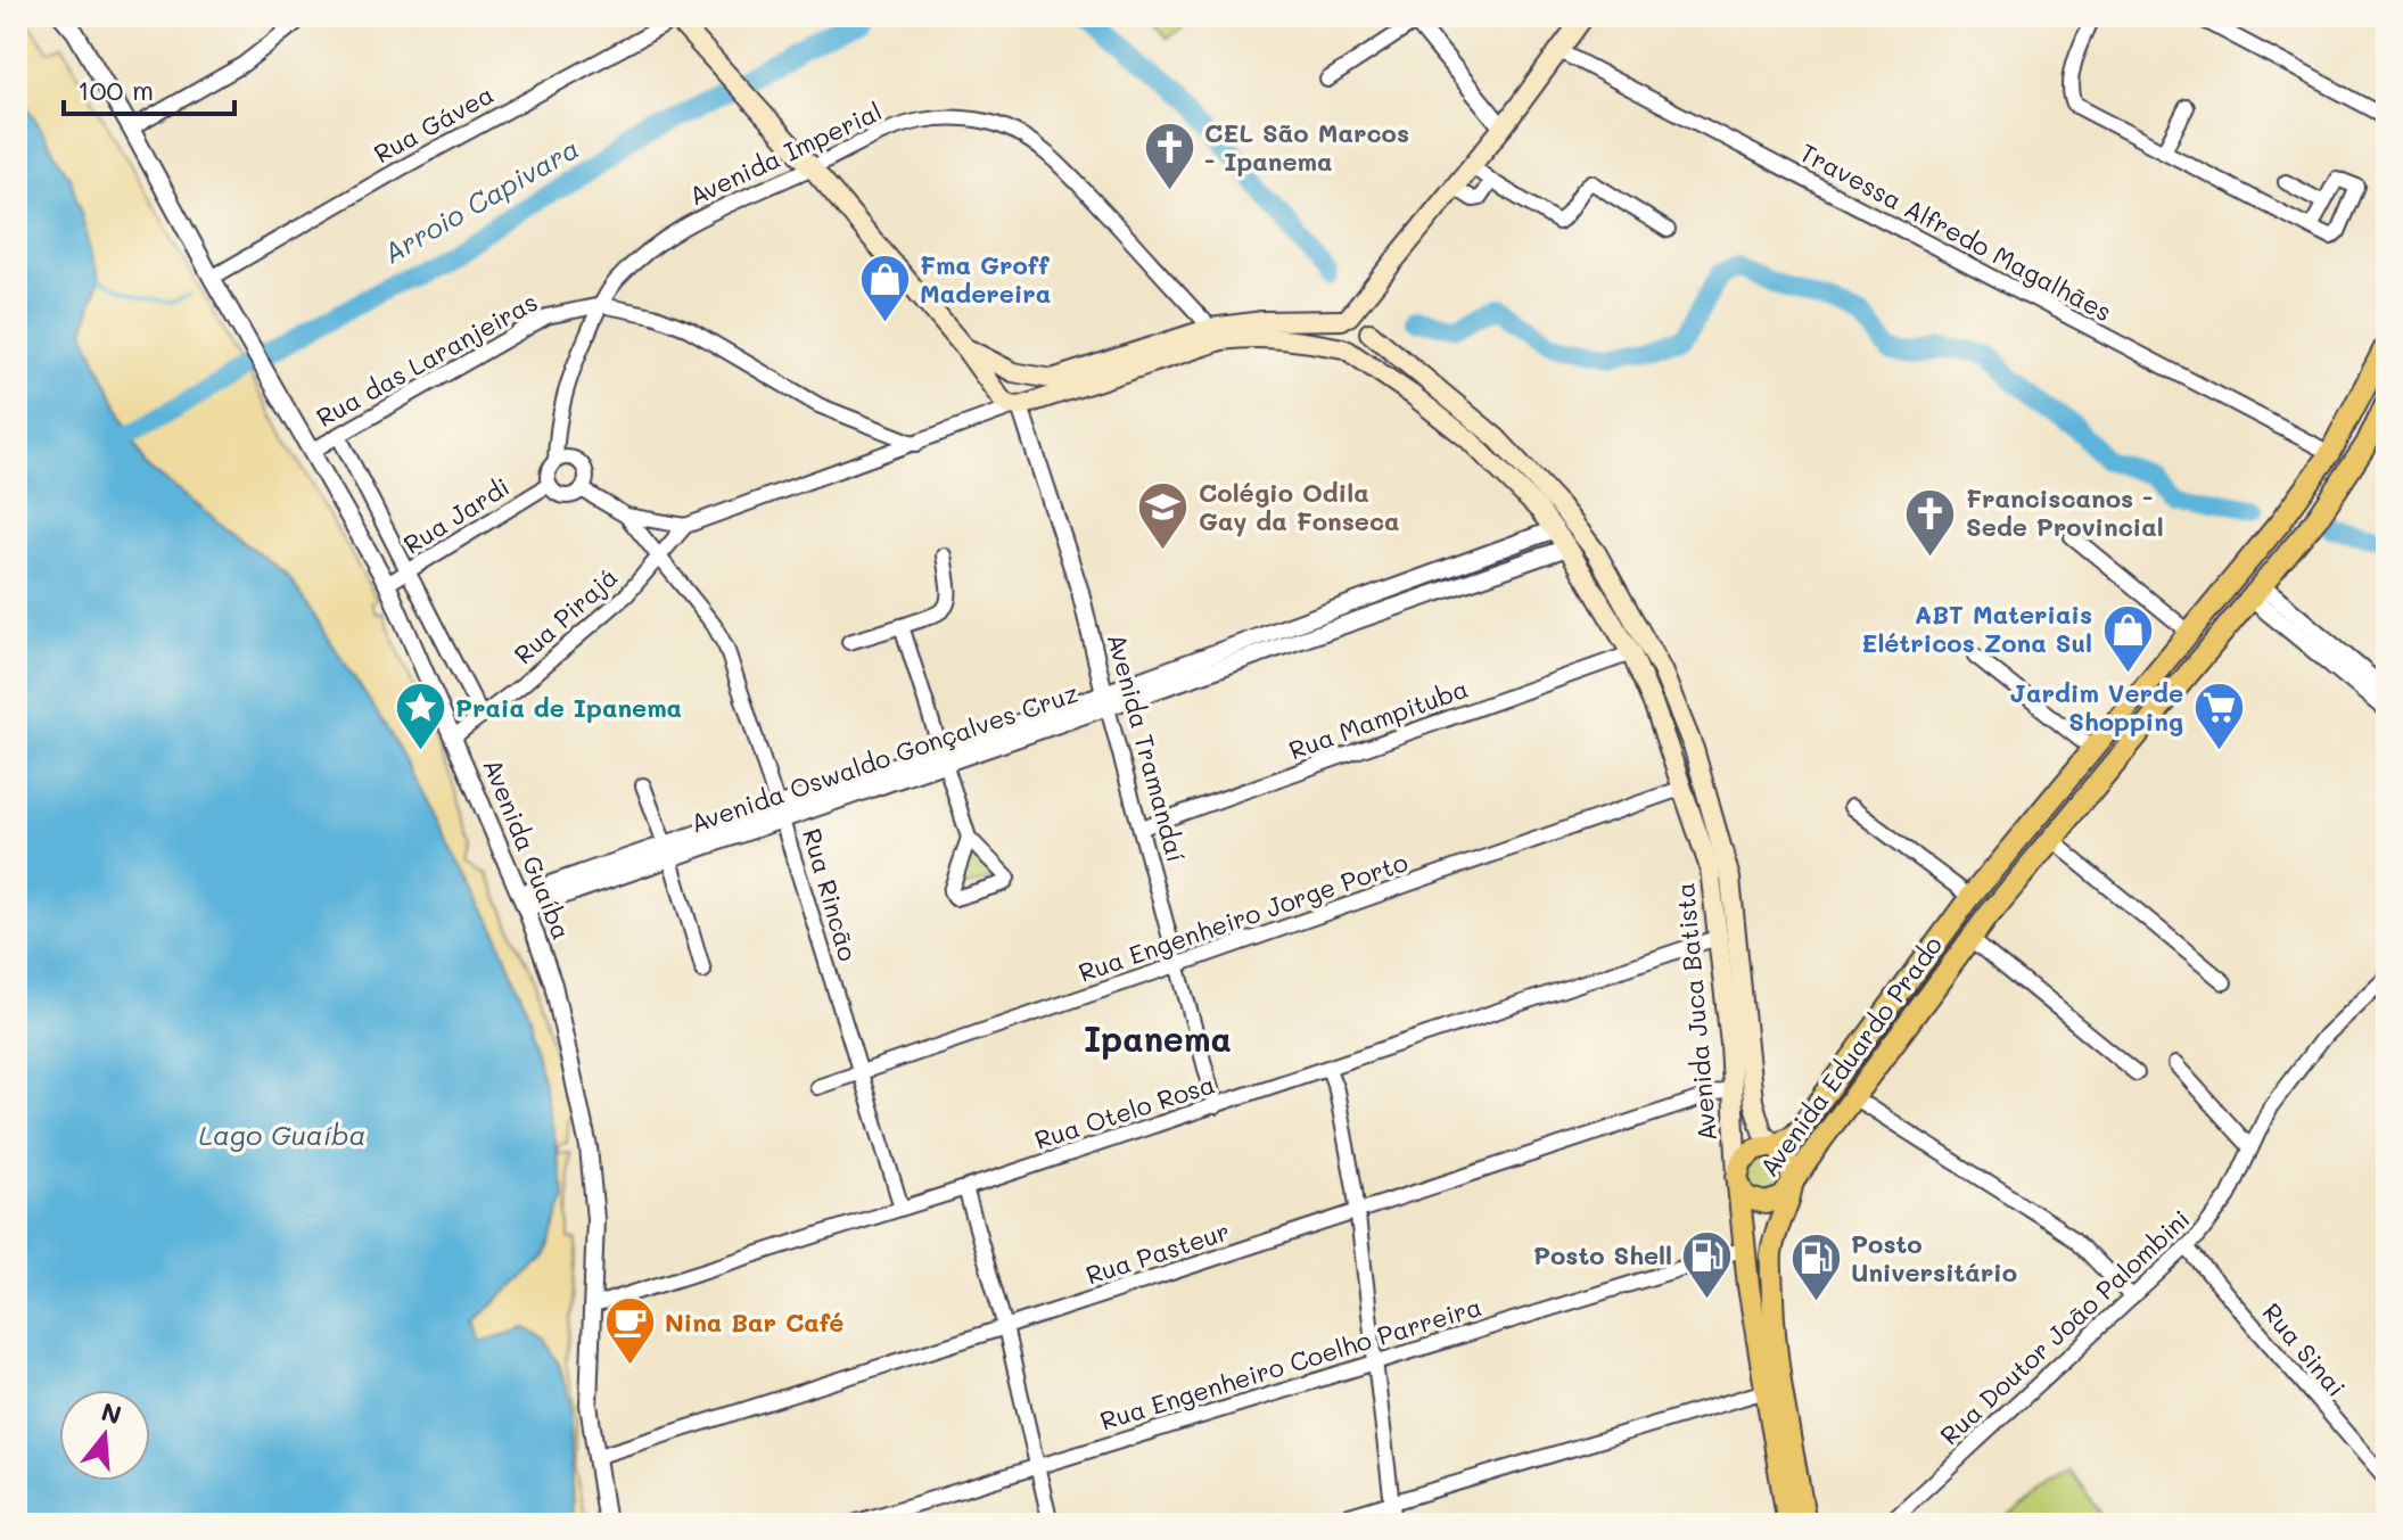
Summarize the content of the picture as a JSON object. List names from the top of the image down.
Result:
{
  "streets": {
    "main road": ["Avenida Juca Batista", "Avenida Eduardo Prado"],
    "street": [
      "Rua Gávea",
      "Avenida Imperial",
      "Travessa Alfredo Magalhães",
      "Rua das Laranjeiras",
      "Rua Jardi",
      "Rua Pirajá",
      "Rua Mampituba",
      "Avenida Tramandaí",
      "Avenida Oswaldo Gonçalves Cruz",
      "Avenida Guaíba",
      "Rua Rincão",
      "Rua Engenheiro Jorge Porto",
      "Rua Otelo Rosa",
      "Rua Pasteur",
      "Rua Doutor João Palombini",
      "Rua Sinai",
      "Rua Engenheiro Coelho Parreira"
    ]
  },
  "crossings": [
    ["Rua Gávea", "Avenida Guaíba"],
    ["Avenida Imperial", "Rua das Laranjeiras"],
    ["Avenida Imperial", "Rua Jardi"],
    ["Avenida Imperial", "Rua Rincão"],
    ["Travessa Alfredo Magalhães", "Avenida Eduardo Prado"],
    ["Rua das Laranjeiras", "Avenida Guaíba"],
    ["Rua Jardi", "Avenida Guaíba"],
    ["Rua Jardi", "Rua Rincão"],
    ["Rua Pirajá", "Avenida Guaíba"],
    ["Rua Pirajá", "Rua Rincão"],
    ["Rua Mampituba", "Avenida Tramandaí"],
    ["Rua Mampituba", "Avenida Juca Batista"],
    ["Avenida Tramandaí", "Avenida Oswaldo Gonçalves Cruz"],
    ["Avenida Tramandaí", "Rua Engenheiro Jorge Porto"],
    ["Avenida Tramandaí", "Rua Otelo Rosa"],
    ["Avenida Oswaldo Gonçalves Cruz", "Avenida Guaíba"],
    ["Avenida Oswaldo Gonçalves Cruz", "Rua Rincão"],
    ["Avenida Oswaldo Gonçalves Cruz", "Avenida Juca Batista"],
    ["Avenida Guaíba", "Rua Otelo Rosa"],
    ["Avenida Guaíba", "Rua Pasteur"],
    ["Rua Rincão", "Rua Engenheiro Jorge Porto"],
    ["Rua Rincão", "Rua Otelo Rosa"],
    ["Rua Engenheiro Jorge Porto", "Avenida Juca Batista"],
    ["Avenida Juca Batista", "Avenida Eduardo Prado"],
    ["Avenida Juca Batista", "Rua Otelo Rosa"],
    ["Avenida Juca Batista", "Rua Pasteur"],
    ["Avenida Juca Batista", "Rua Engenheiro Coelho Parreira"],
    ["Rua Doutor João Palombini", "Rua Sinai"]
  ],
  "districts": ["Ipanema"],
  "water": ["Arroio Capivara", "Lago Guaíba"],
  "places": {
    "church": ["CEL São Marcos - Ipanema", "Franciscanos - Sede Provincial"],
    "shop": ["Fma Groff Madereira", "ABT Materiais Elétricos Zona Sul"],
    "school or university": ["Colégio Odila Gay da Fonseca"],
    "place": ["Praia de Ipanema"],
    "supermarket": ["Jardim Verde Shopping"],
    "fuel station": ["Posto Shell", "Posto Universitário"],
    "cafe": ["Nina Bar Café"]
  },
  "scale_bar": "100 m",
  "north": "top"
}
